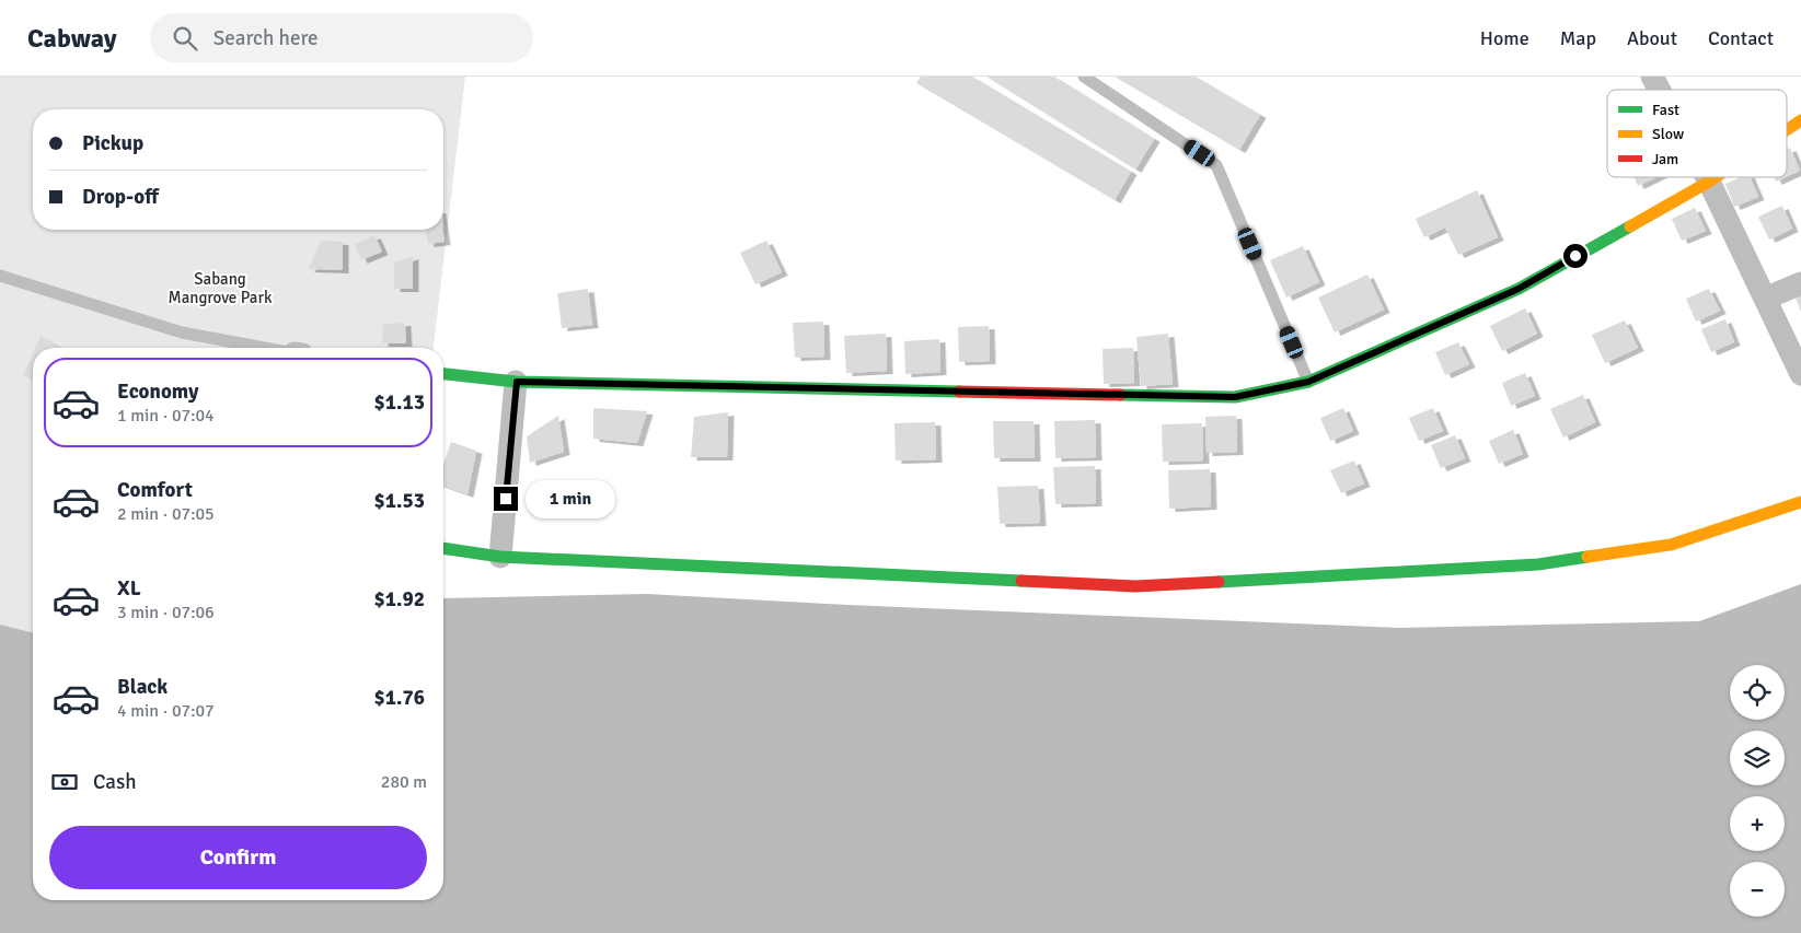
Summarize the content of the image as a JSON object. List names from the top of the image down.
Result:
{
  "parks": ["Sabang Mangrove Park"],
  "legend": ["Fast", "Slow", "Jam"],
  "page": {
    "header": "Cabway",
    "search": "Search here",
    "nav": [
      "Home",
      "Map",
      "About",
      "Contact"
    ],
    "banner": ["Pickup", "Drop-off"],
    "list": [
      {
        "name": "Economy",
        "note": "1 min · 07:04",
        "value": "$1.13"
      },
      {
        "name": "Comfort",
        "note": "2 min · 07:05",
        "value": "$1.53"
      },
      {
        "name": "XL",
        "note": "3 min · 07:06",
        "value": "$1.92"
      },
      {
        "name": "Black",
        "note": "4 min · 07:07",
        "value": "$1.76"
      }
    ],
    "bubble": "1 min",
    "map_buttons": ["+", "−"],
    "pay": ["Cash", "280 m"],
    "buttons": "Confirm"
  }
}
